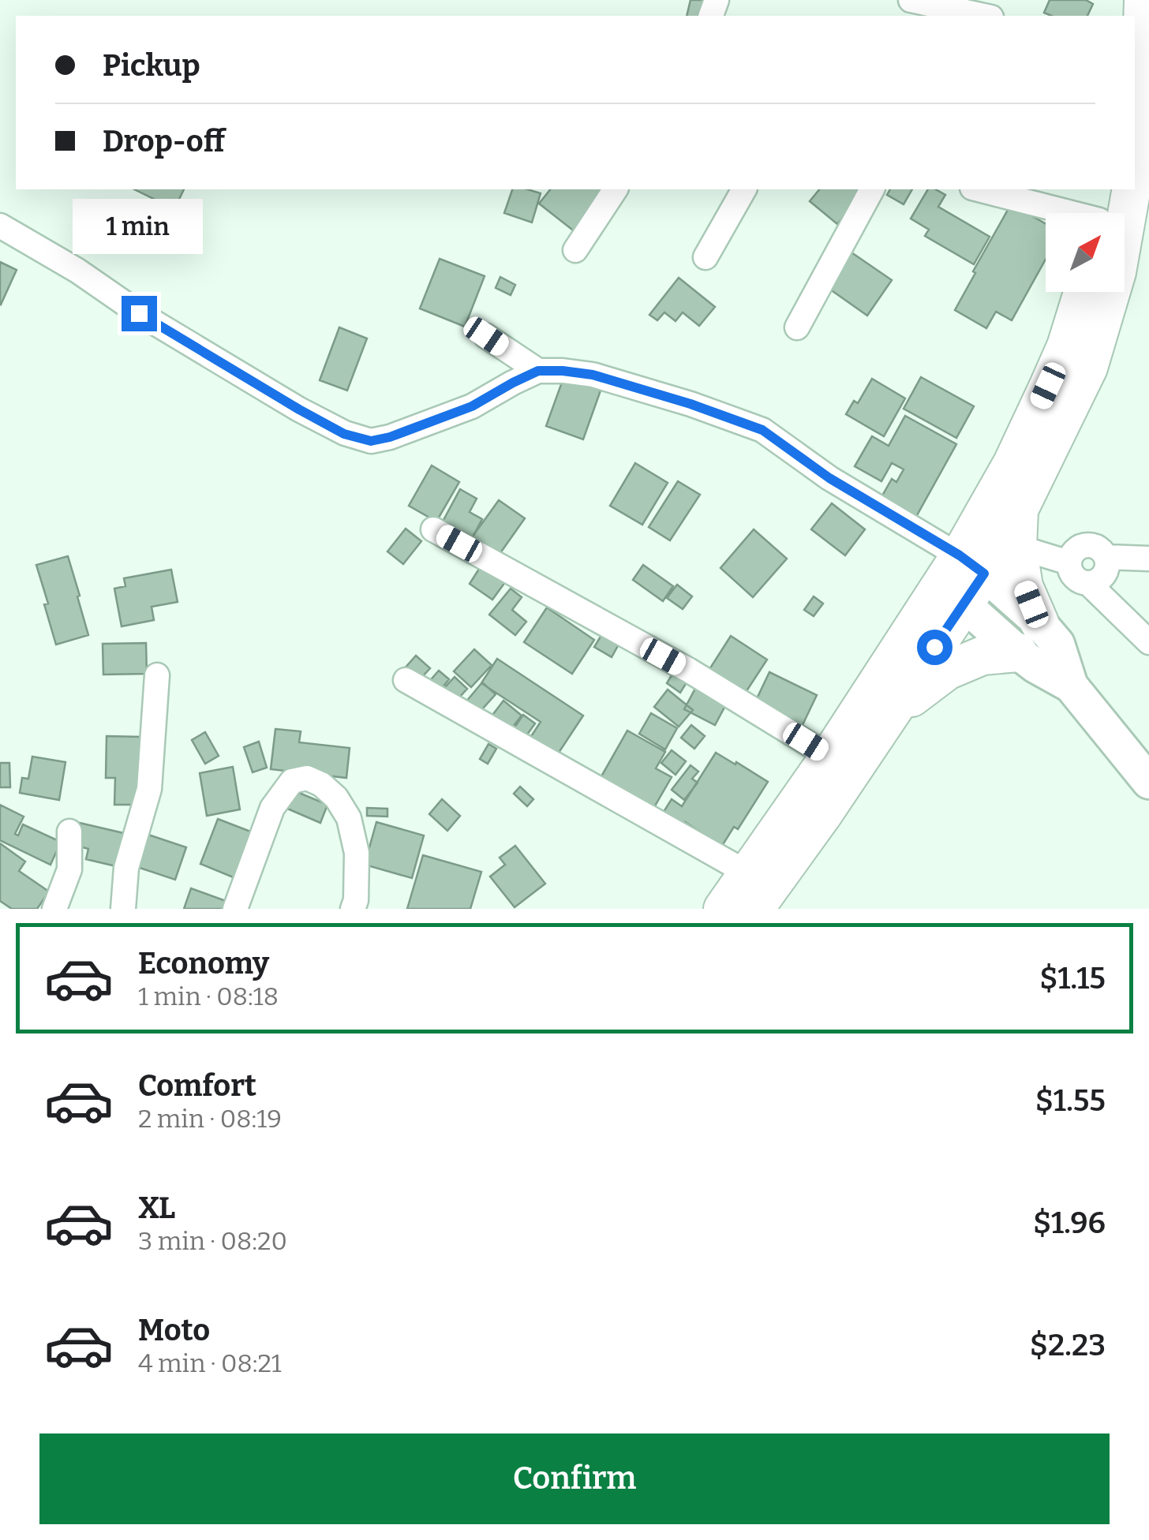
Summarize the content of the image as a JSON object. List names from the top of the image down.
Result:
{
  "north": "top right",
  "page": {
    "banner": ["Pickup", "Drop-off"],
    "bubble": "1 min",
    "list": [
      {
        "name": "Economy",
        "note": "1 min · 08:18",
        "value": "$1.15"
      },
      {
        "name": "Comfort",
        "note": "2 min · 08:19",
        "value": "$1.55"
      },
      {
        "name": "XL",
        "note": "3 min · 08:20",
        "value": "$1.96"
      },
      {
        "name": "Moto",
        "note": "4 min · 08:21",
        "value": "$2.23"
      }
    ],
    "buttons": "Confirm"
  }
}
